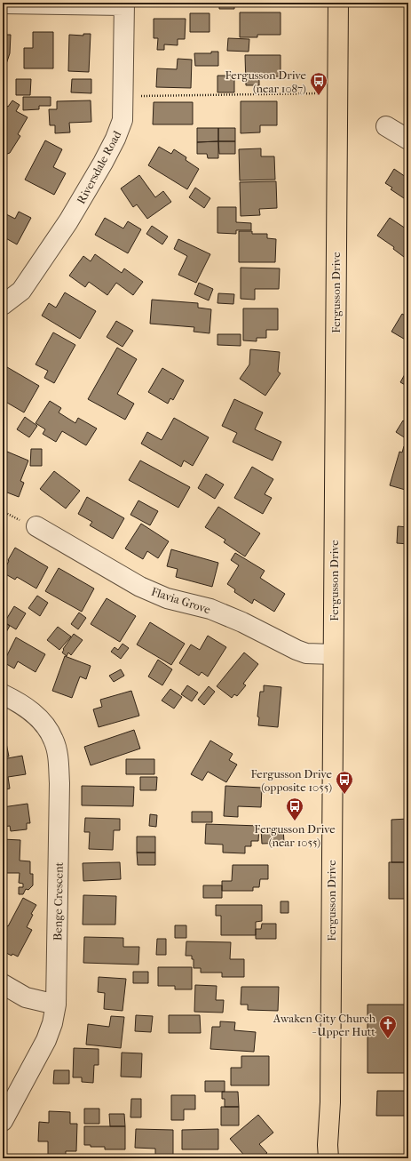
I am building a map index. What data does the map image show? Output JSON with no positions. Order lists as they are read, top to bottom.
{
  "streets": {
    "main road": ["Fergusson Drive"],
    "street": ["Riversdale Road", "Flavia Grove", "Benge Crescent"]
  },
  "crossings": [
    ["Fergusson Drive", "Flavia Grove"]
  ],
  "places": {
    "bus stop": ["Fergusson Drive (near 1087)", "Fergusson Drive (opposite 1055)", "Fergusson Drive (near 1055)"],
    "church": ["Awaken City Church - Upper Hutt"]
  }
}
